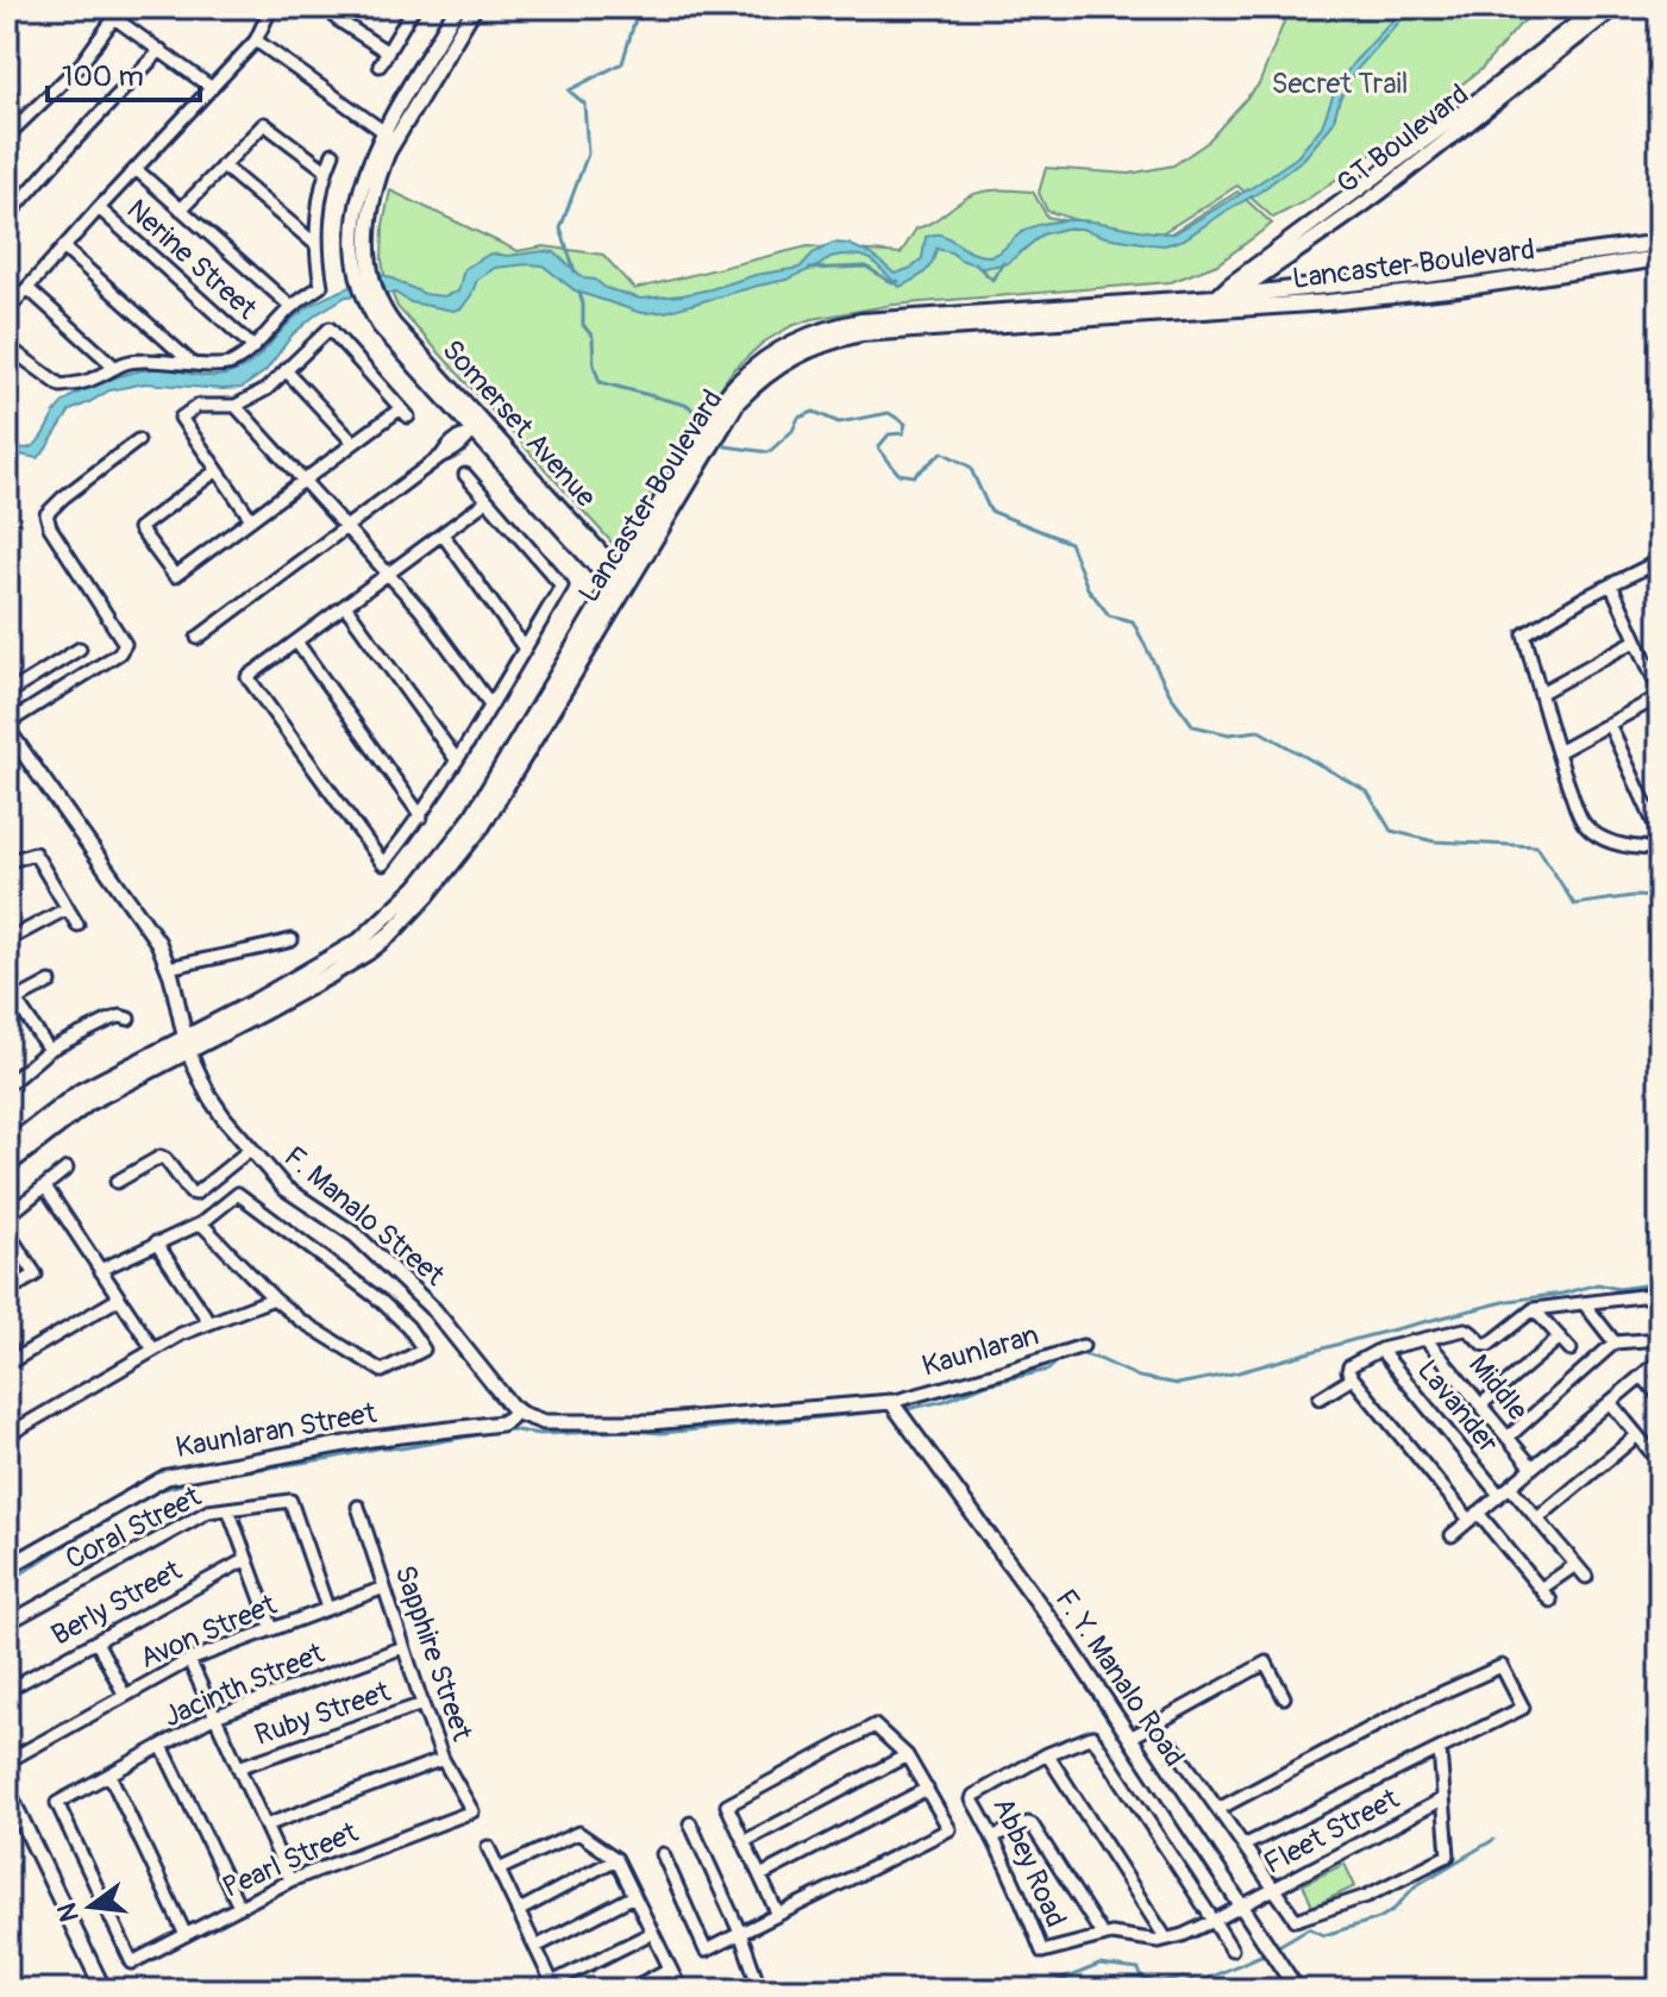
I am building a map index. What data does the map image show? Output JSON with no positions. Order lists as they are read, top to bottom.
{
  "streets": {
    "main road": ["Lancaster Boulevard"],
    "street": [
      "GT Boulevard",
      "Nerine Street",
      "Somerset Avenue",
      "F. Manalo Street",
      "Kaunlaran",
      "Middle",
      "Lavander",
      "Kaunlaran Street",
      "Coral Street",
      "Berly Street",
      "Avon Street",
      "Sapphire Street",
      "F. Y. Manalo Road",
      "Jacinth Street",
      "Ruby Street",
      "Fleet Street",
      "Pearl Street",
      "Abbey Road"
    ]
  },
  "crossings": [
    ["GT Boulevard", "Lancaster Boulevard"],
    ["Lancaster Boulevard", "Somerset Avenue"],
    ["Lancaster Boulevard", "F. Manalo Street"],
    ["F. Manalo Street", "Kaunlaran Street"],
    ["Kaunlaran", "F. Y. Manalo Road"],
    ["Coral Street", "Avon Street"],
    ["Avon Street", "Sapphire Street"],
    ["Sapphire Street", "Jacinth Street"],
    ["Sapphire Street", "Ruby Street"],
    ["Sapphire Street", "Pearl Street"],
    ["F. Y. Manalo Road", "Fleet Street"],
    ["Jacinth Street", "Pearl Street"]
  ],
  "parks": ["Secret Trail"],
  "scale_bar": "100 m",
  "north": "left"
}
